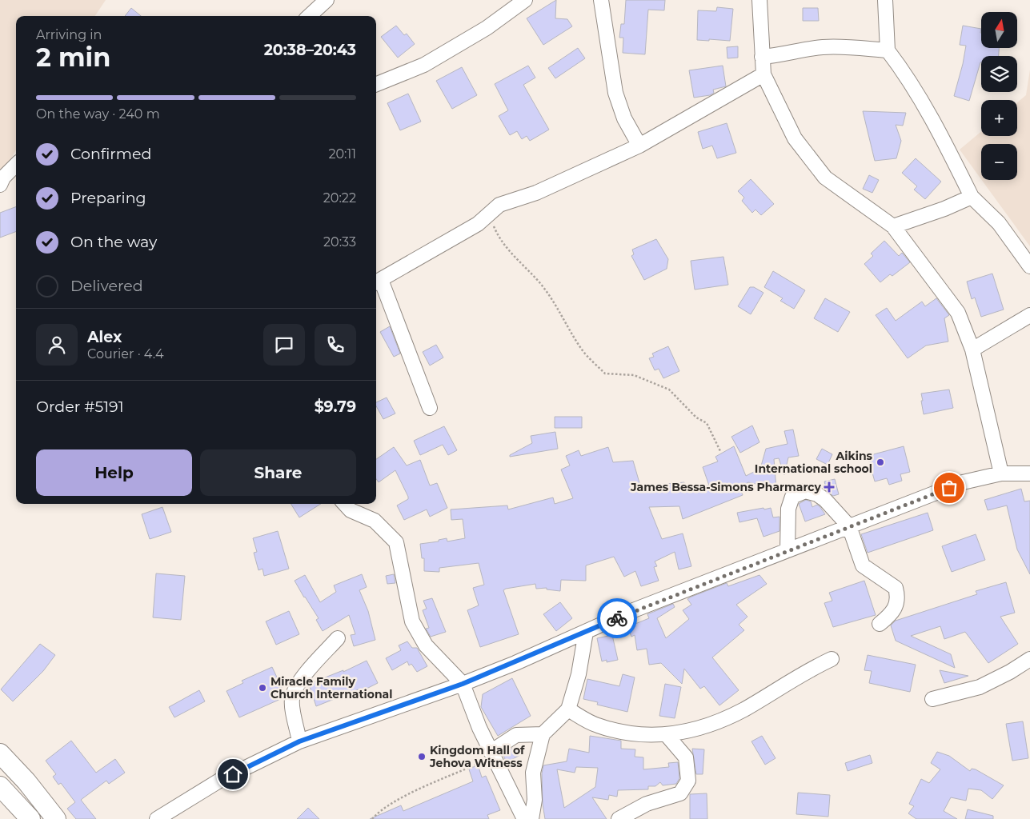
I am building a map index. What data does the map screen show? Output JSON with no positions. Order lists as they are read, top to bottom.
{
  "places": {
    "other": ["Aikins International school", "Miracle Family Church International", "Kingdom Hall of Jehova Witness"],
    "health": ["James Bessa-Simons Pharmarcy"]
  },
  "north": "top",
  "page": {
    "map_buttons": ["+", "−"],
    "heading": ["2 min", "Arriving in", "20:38–20:43"],
    "panel": [
      "Alex",
      "Courier · 4.4",
      "Order #5191",
      "$9.79"
    ],
    "bar": "On the way · 240 m",
    "list": [
      ["Confirmed", "20:11"],
      ["Preparing", "20:22"],
      ["On the way", "20:33"],
      "Delivered"
    ],
    "buttons": ["Help", "Share"]
  }
}
